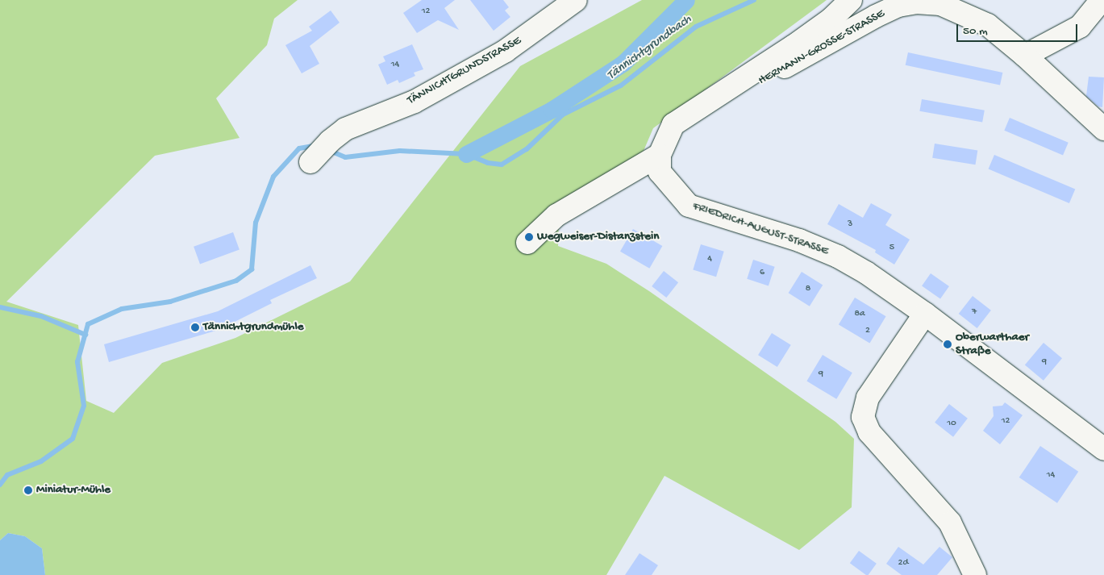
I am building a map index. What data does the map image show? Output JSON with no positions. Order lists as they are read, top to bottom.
{
  "streets": {
    "street": ["HERMANN-GROSSE-STRASSE", "TÄNNICHTGRUNDSTRASSE", "FRIEDRICH-AUGUST-STRASSE"]
  },
  "water": ["Tännichtgrundbach"],
  "places": [
    "Wegweiser-Distanzstein",
    "Tännichtgrundmühle",
    "Oberwarthaer Straße",
    "Miniatur-Mühle"
  ],
  "house_numbers": [
    "12",
    "14",
    "3",
    "5",
    "4",
    "6",
    "8",
    "7",
    "8a",
    "2",
    "9",
    "9",
    "12",
    "10",
    "14",
    "2d"
  ],
  "scale_bar": "50 m"
}
